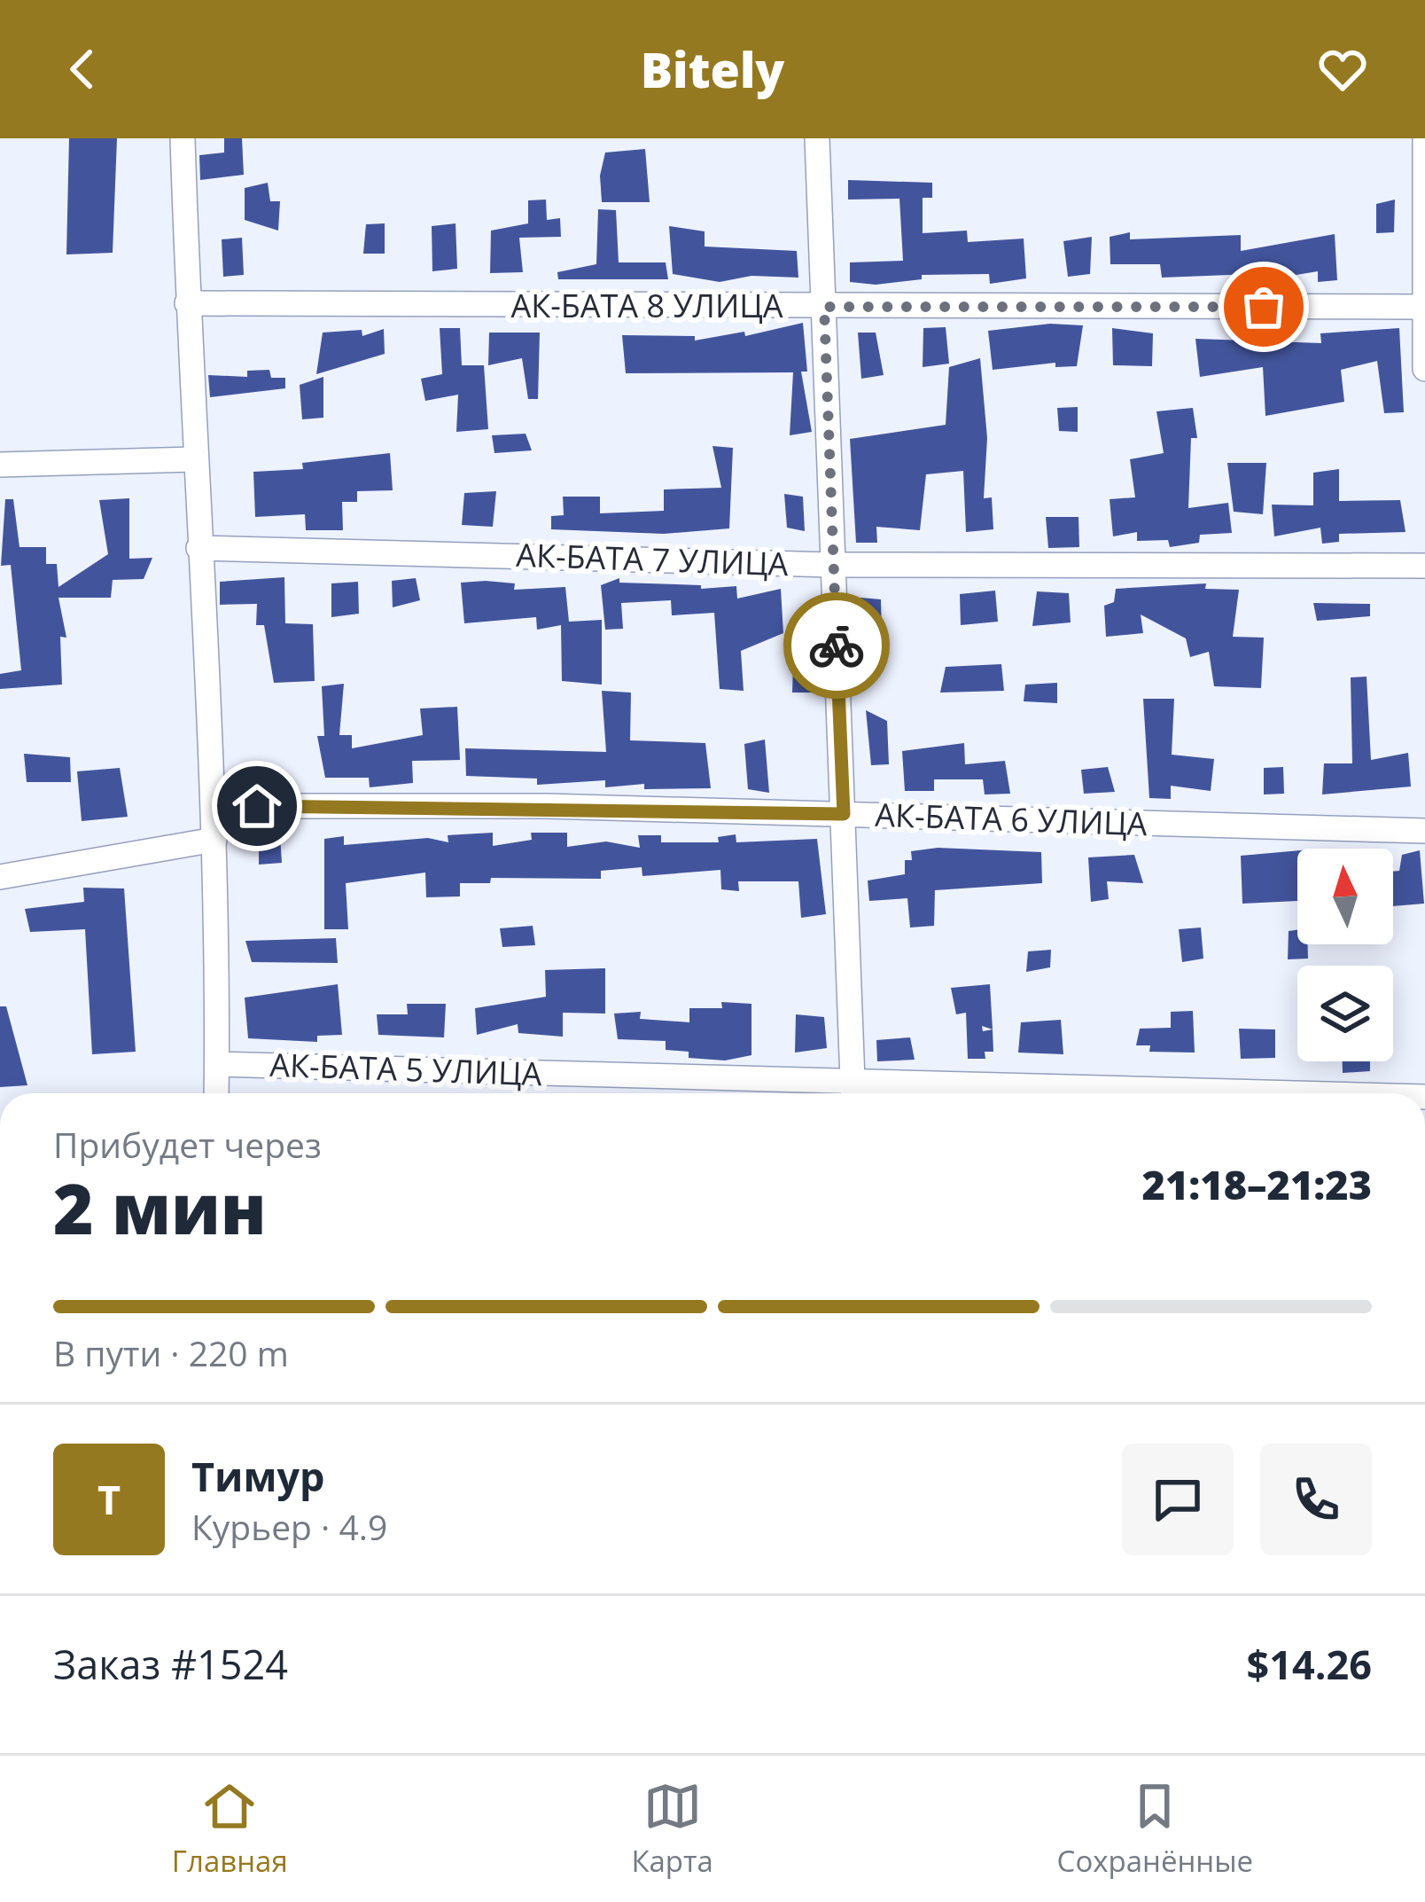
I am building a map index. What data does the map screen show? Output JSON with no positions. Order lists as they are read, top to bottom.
{
  "streets": {
    "street": [
      "АК-БАТА 8 УЛИЦА",
      "АК-БАТА 7 УЛИЦА",
      "АК-БАТА 6 УЛИЦА",
      "АК-БАТА 5 УЛИЦА"
    ]
  },
  "north": "top",
  "page": {
    "header": "Bitely",
    "heading": ["2 мин", "Прибудет через", "21:18–21:23"],
    "panel": [
      "Тимур",
      "Курьер · 4.9",
      "Заказ #1524",
      "$14.26"
    ],
    "bar": "В пути · 220 m",
    "round": "Т",
    "tabs": ["Главная", "Карта", "Сохранённые"]
  }
}
